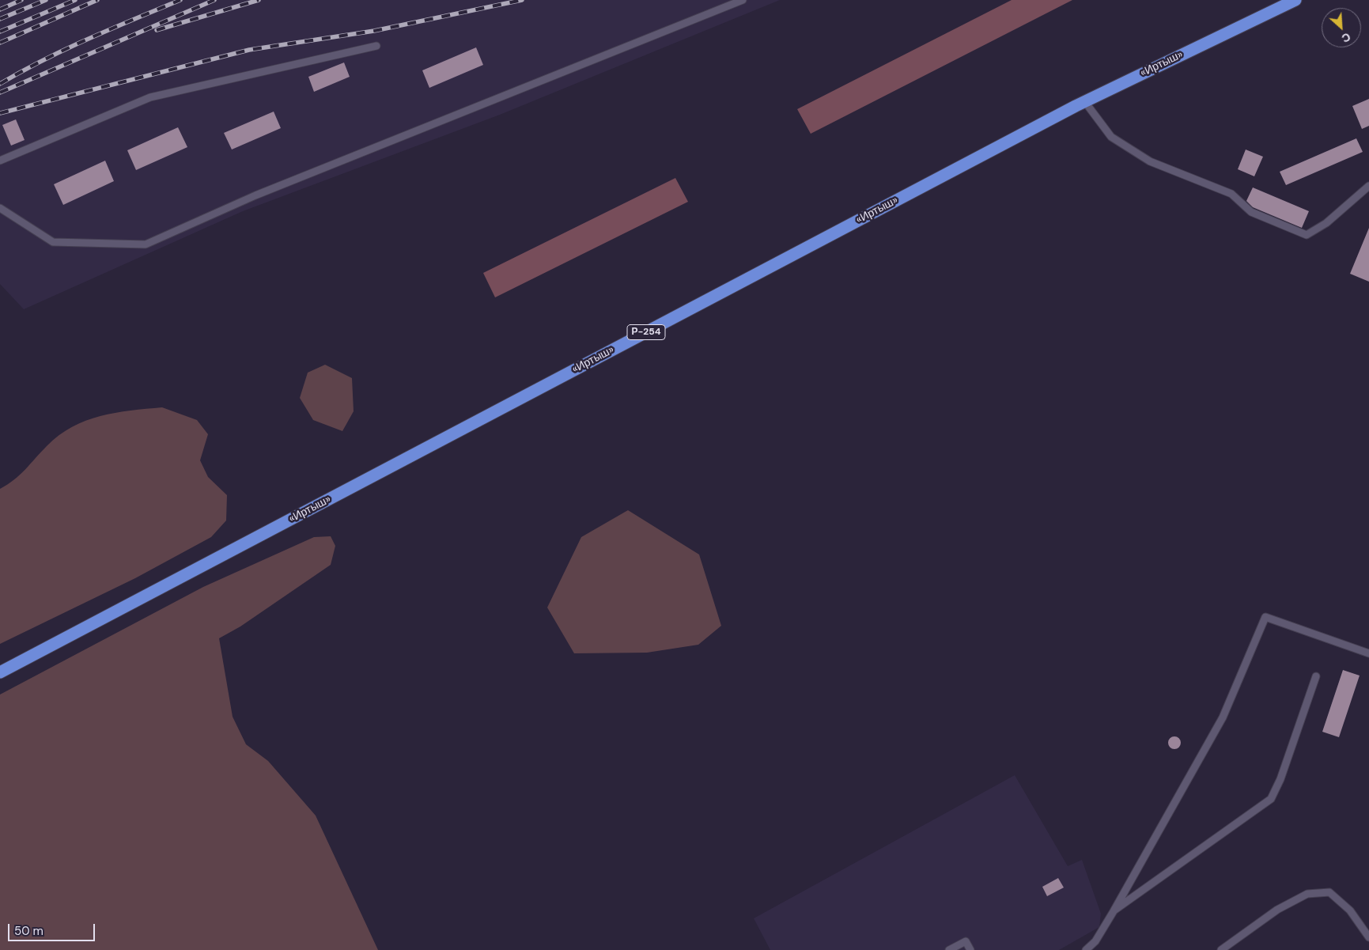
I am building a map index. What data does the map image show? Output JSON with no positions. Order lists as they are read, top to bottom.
{
  "streets": {
    "highway": ["«Иртыш»", "Р-254"]
  },
  "scale_bar": "50 m",
  "north": "bottom right"
}
